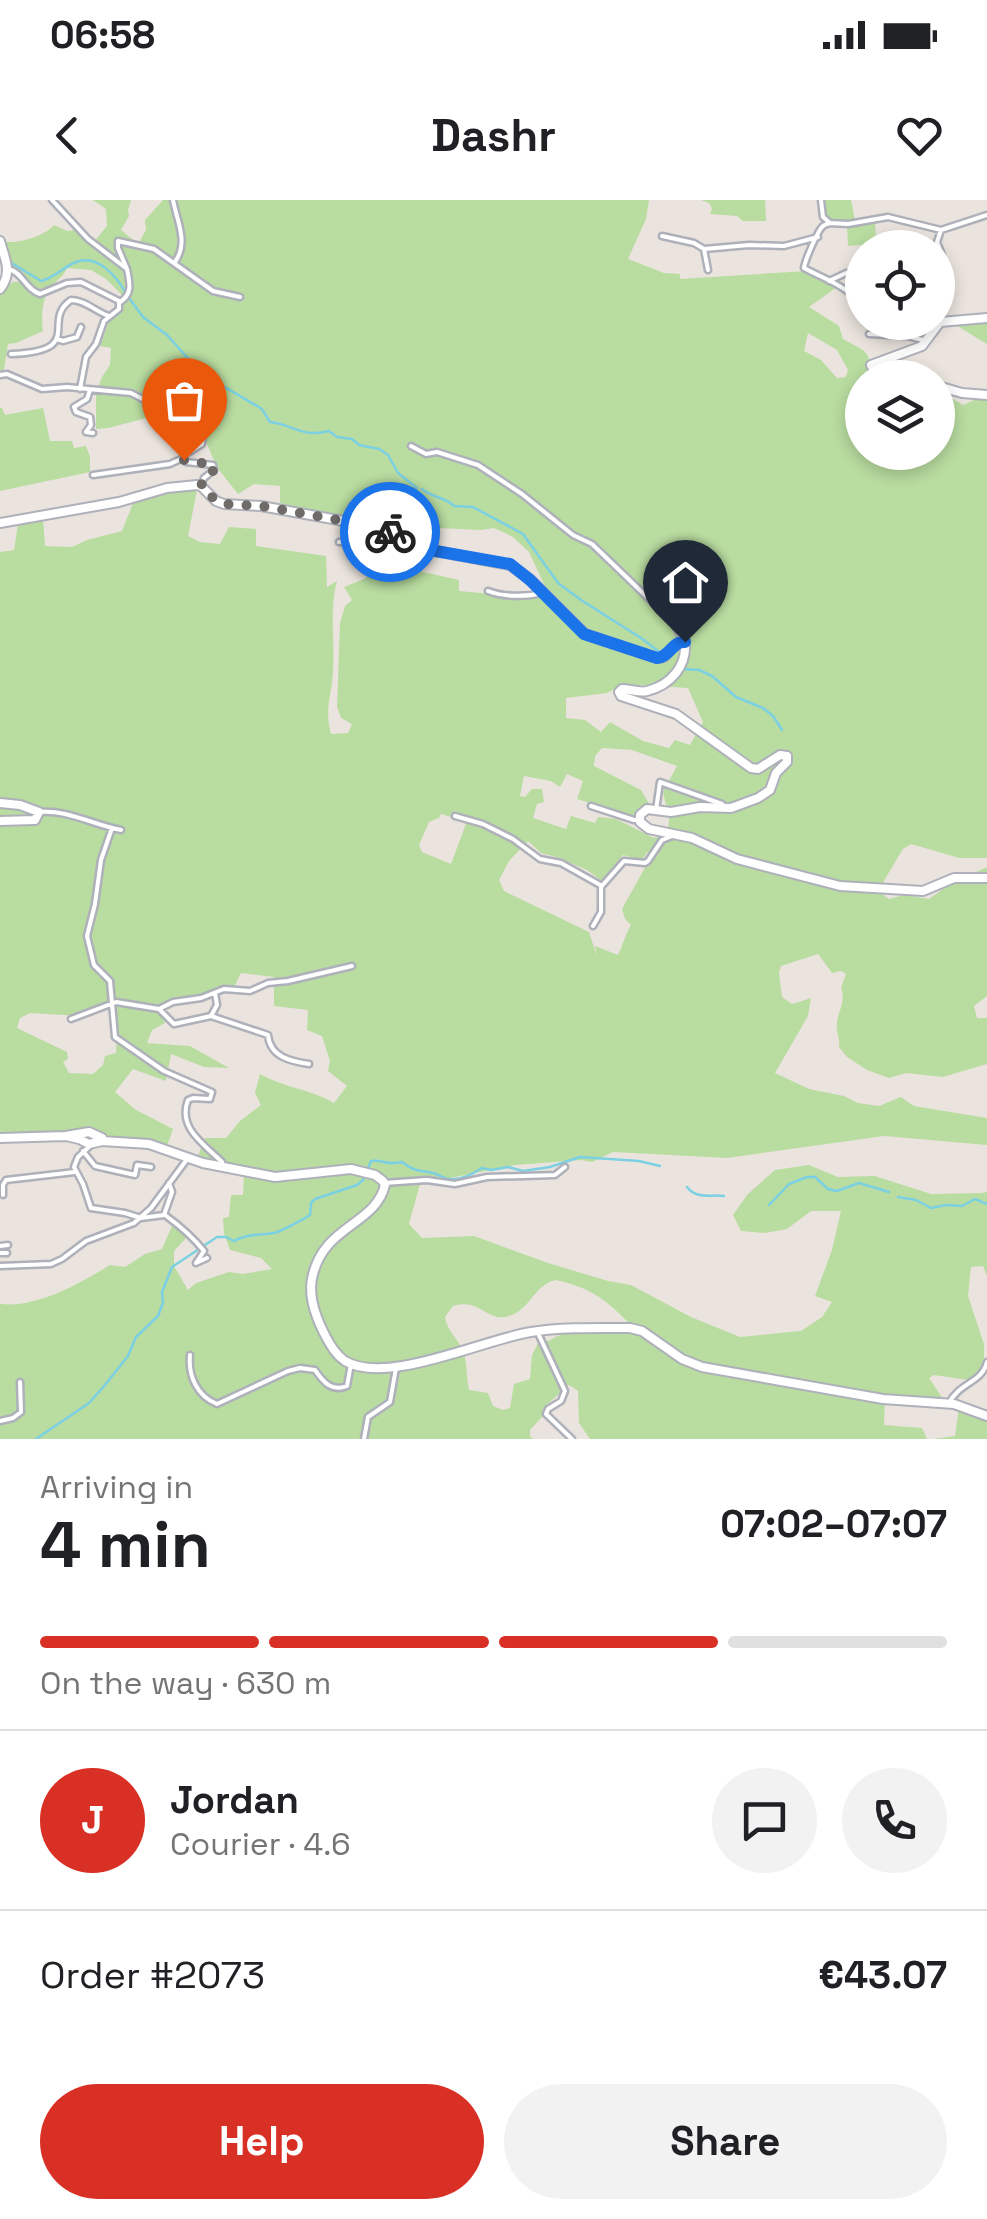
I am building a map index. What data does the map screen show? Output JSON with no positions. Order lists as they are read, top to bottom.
{
  "page": {
    "status": "06:58",
    "header": "Dashr",
    "heading": ["4 min", "Arriving in", "07:02–07:07"],
    "panel": [
      "Jordan",
      "Courier · 4.6",
      "Order #2073",
      "€43.07"
    ],
    "bar": "On the way · 630 m",
    "round": "J",
    "buttons": ["Help", "Share"]
  }
}
